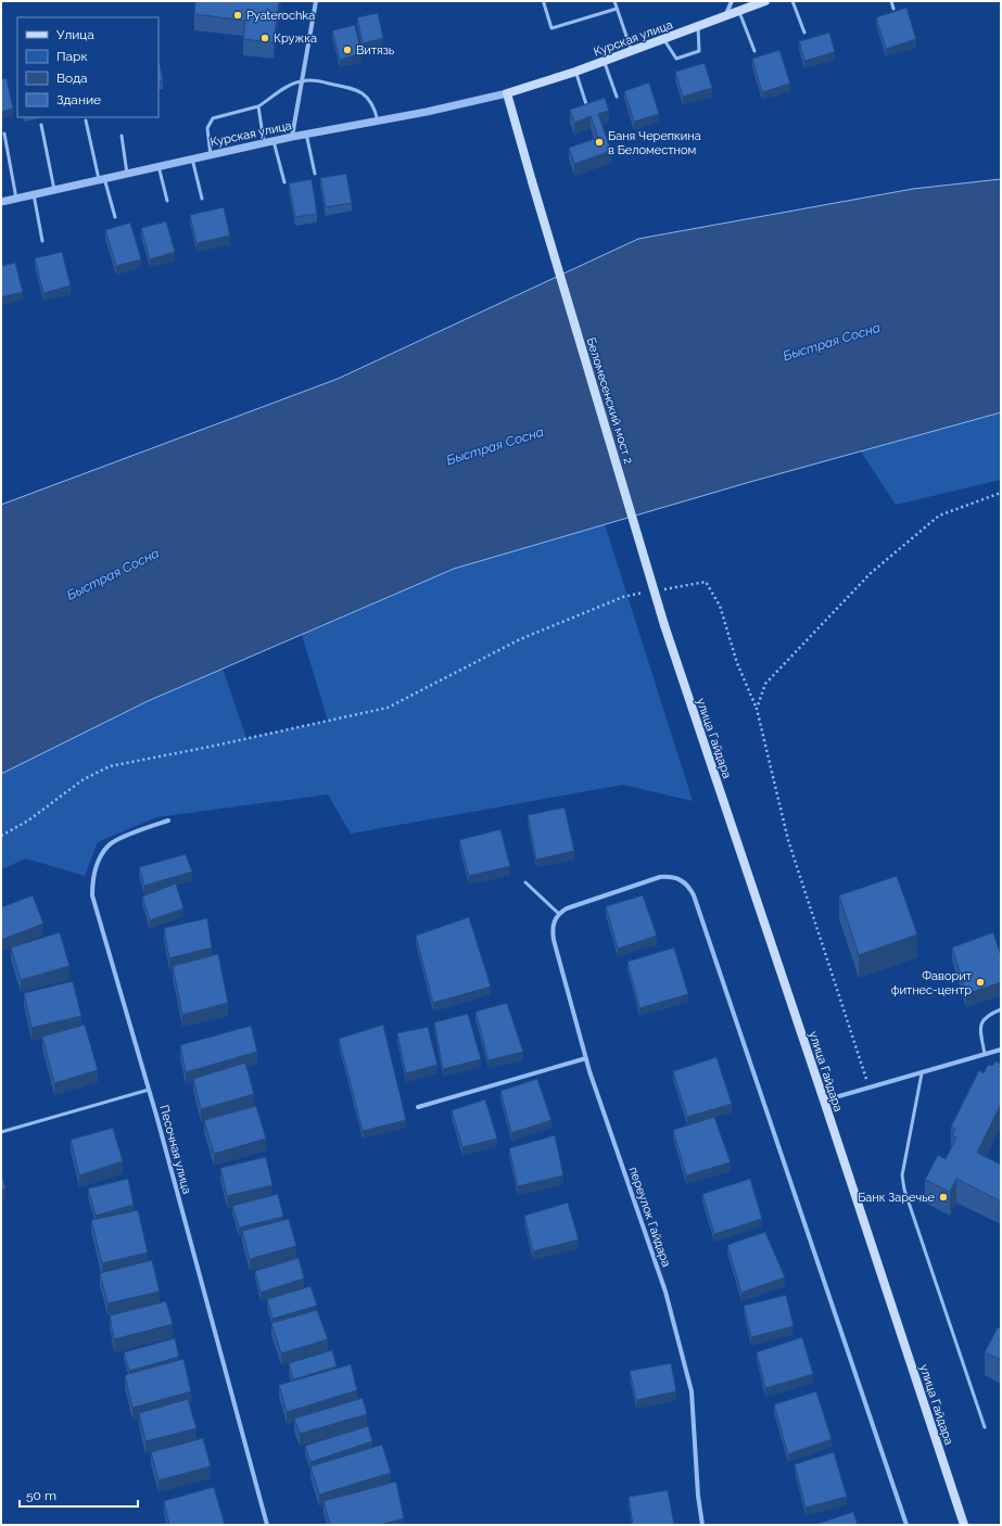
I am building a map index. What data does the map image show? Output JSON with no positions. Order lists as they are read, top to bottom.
{
  "streets": {
    "main road": ["Курская улица", "Беломесенский мост 2", "улица Гайдара"],
    "street": ["Песочная улица", "переулок Гайдара"]
  },
  "crossings": [
    ["Курская улица", "Беломесенский мост 2"],
    ["Беломесенский мост 2", "улица Гайдара"]
  ],
  "water": ["Быстрая Сосна"],
  "places": [
    "Pyaterochka",
    "Кружка",
    "Витязь",
    "Баня Черепкина в Беломестном",
    "Фаворит фитнес-центр",
    "Банк Заречье"
  ],
  "legend": [
    "Улица",
    "Парк",
    "Вода",
    "Здание"
  ],
  "scale_bar": "50 m"
}
